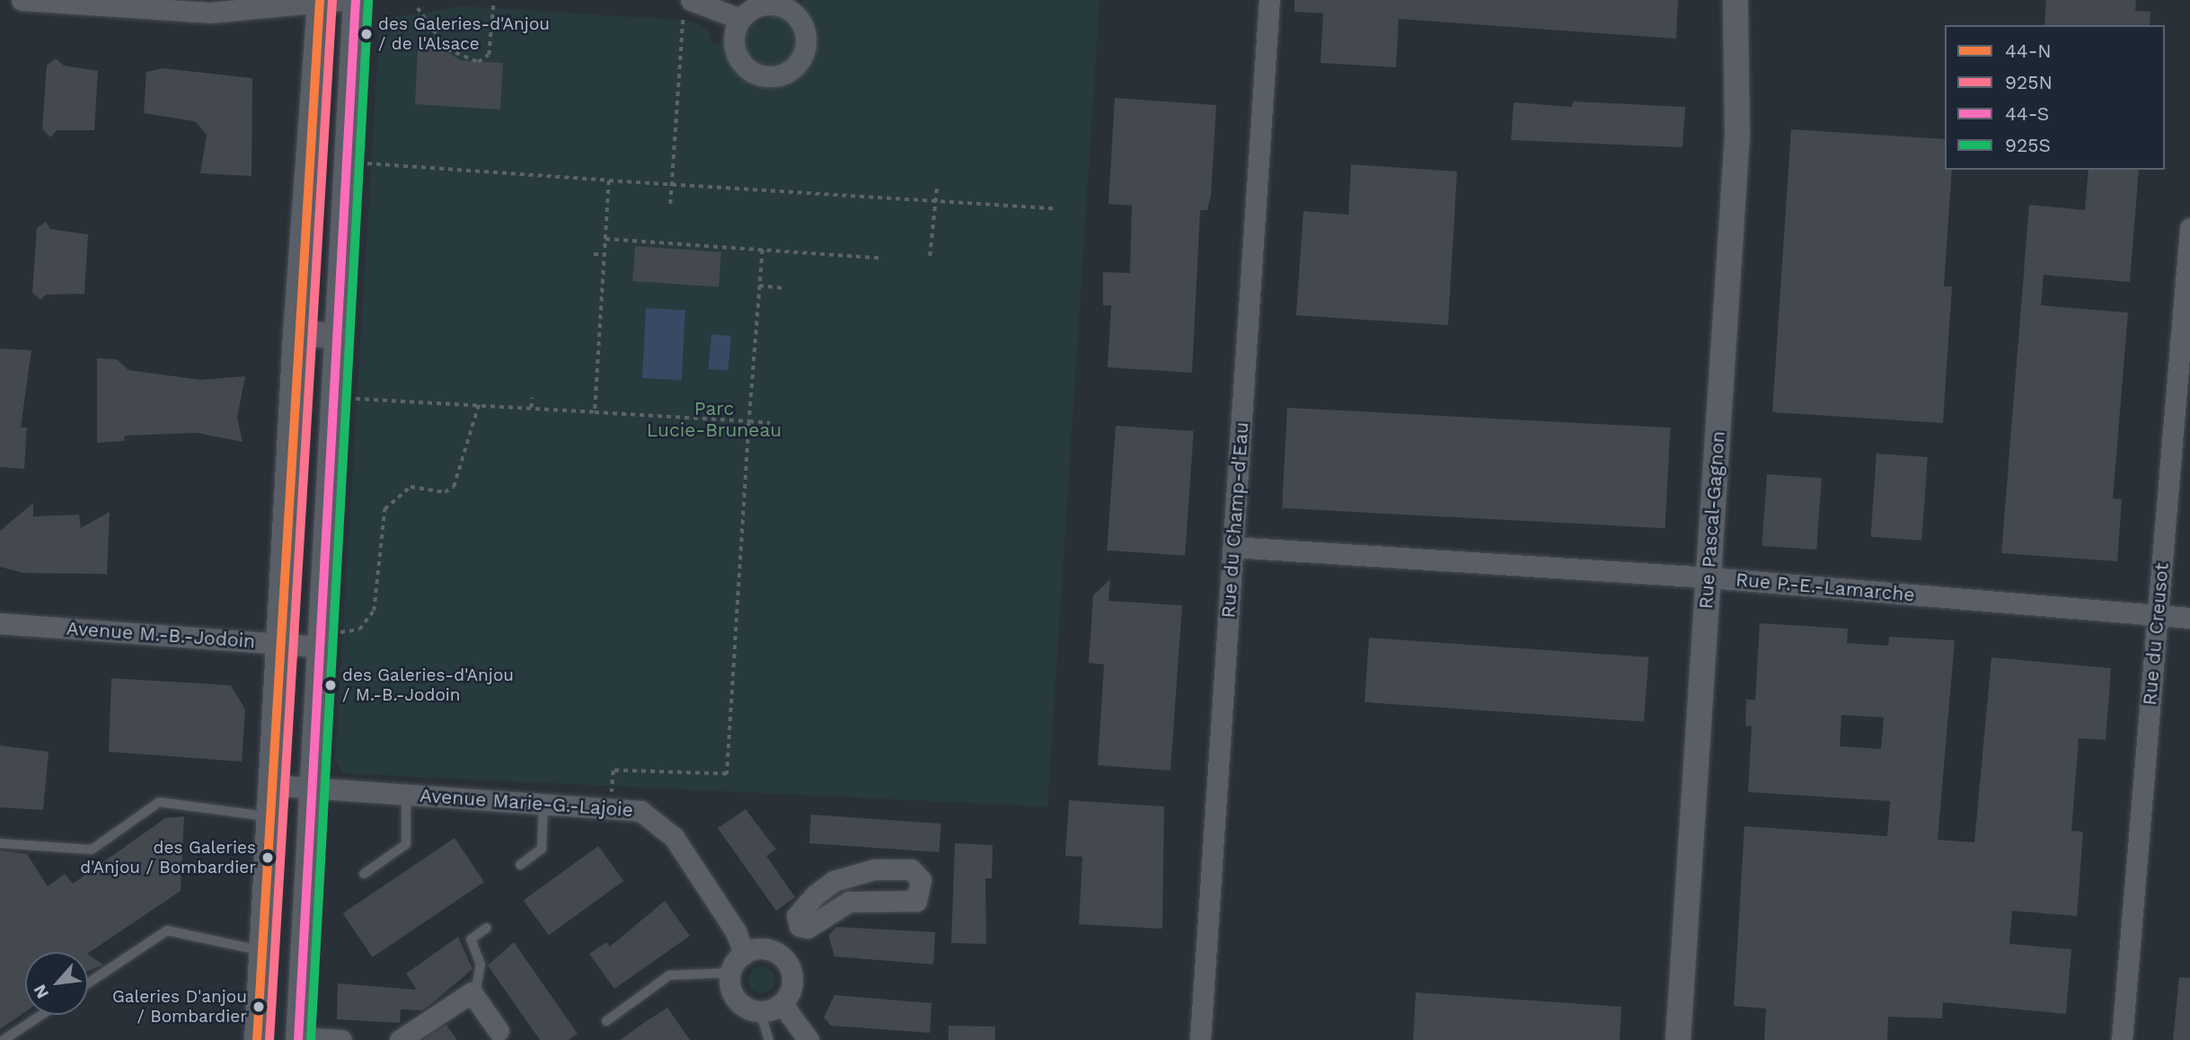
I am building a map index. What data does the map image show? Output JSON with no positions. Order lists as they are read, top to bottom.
{
  "streets": {
    "street": [
      "Rue du Champ-d'Eau",
      "Rue Pascal-Gagnon",
      "Rue P.-E.-Lamarche",
      "Rue du Creusot",
      "Avenue M.-B.-Jodoin",
      "Avenue Marie-G.-Lajoie"
    ]
  },
  "crossings": [
    ["Rue du Champ-d'Eau", "Rue P.-E.-Lamarche"],
    ["Rue Pascal-Gagnon", "Rue P.-E.-Lamarche"],
    ["Rue P.-E.-Lamarche", "Rue du Creusot"]
  ],
  "parks": ["Parc Lucie-Bruneau"],
  "places": [
    "des Galeries-d'Anjou / de l'Alsace",
    "des Galeries-d'Anjou / M.-B.-Jodoin",
    "des Galeries d'Anjou / Bombardier",
    "Galeries D'anjou / Bombardier"
  ],
  "lines": [
    "transit line 44-N",
    "transit line 44-S",
    "transit line 925N",
    "transit line 925S"
  ],
  "legend": [
    "44-N",
    "925N",
    "44-S",
    "925S"
  ],
  "north": "bottom left"
}
